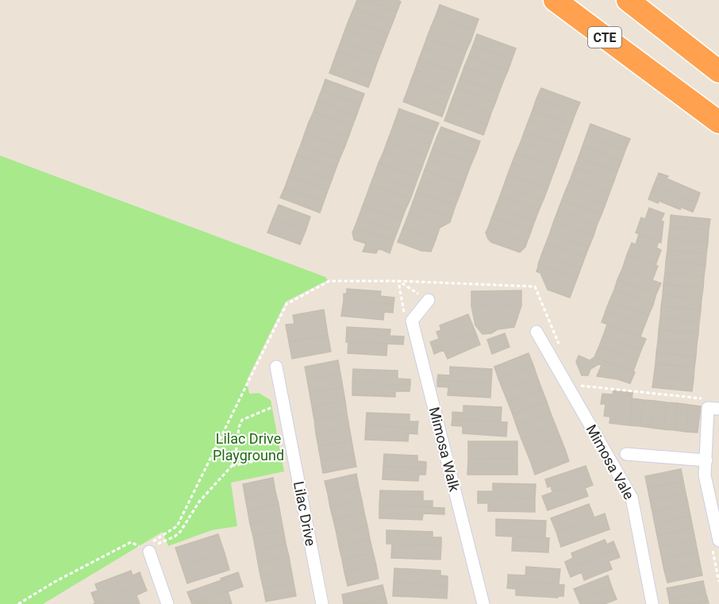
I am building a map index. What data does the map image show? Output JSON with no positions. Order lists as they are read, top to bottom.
{
  "streets": {
    "highway": ["CTE"],
    "street": ["Mimosa Walk", "Mimosa Vale", "Lilac Drive"]
  },
  "parks": ["Lilac Drive Playground"]
}
